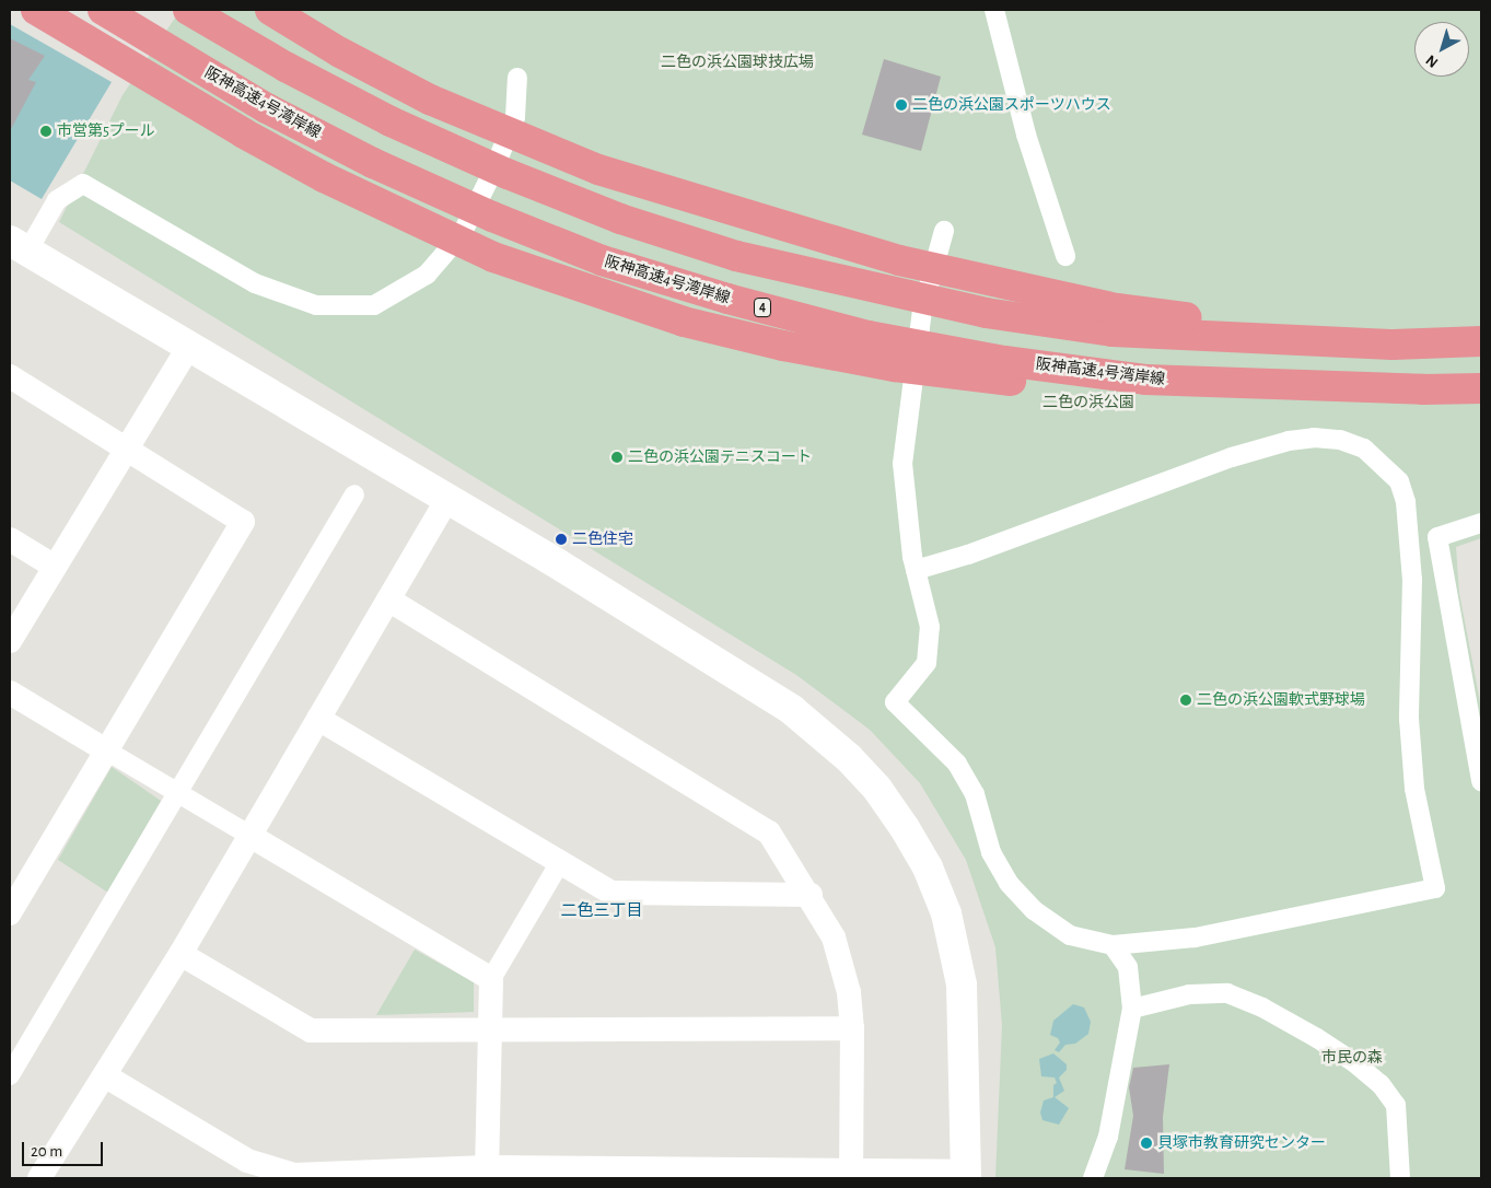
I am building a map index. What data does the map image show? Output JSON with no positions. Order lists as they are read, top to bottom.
{
  "streets": {
    "highway": ["阪神高速4号湾岸線", "4"]
  },
  "districts": ["二色三丁目"],
  "parks": ["二色の浜公園球技広場", "二色の浜公園", "市民の森"],
  "places": [
    "二色の浜公園スポーツハウス",
    "市営第5プール",
    "二色の浜公園テニスコート",
    "二色住宅",
    "二色の浜公園軟式野球場",
    "貝塚市教育研究センター"
  ],
  "scale_bar": "20 m",
  "north": "bottom left"
}
